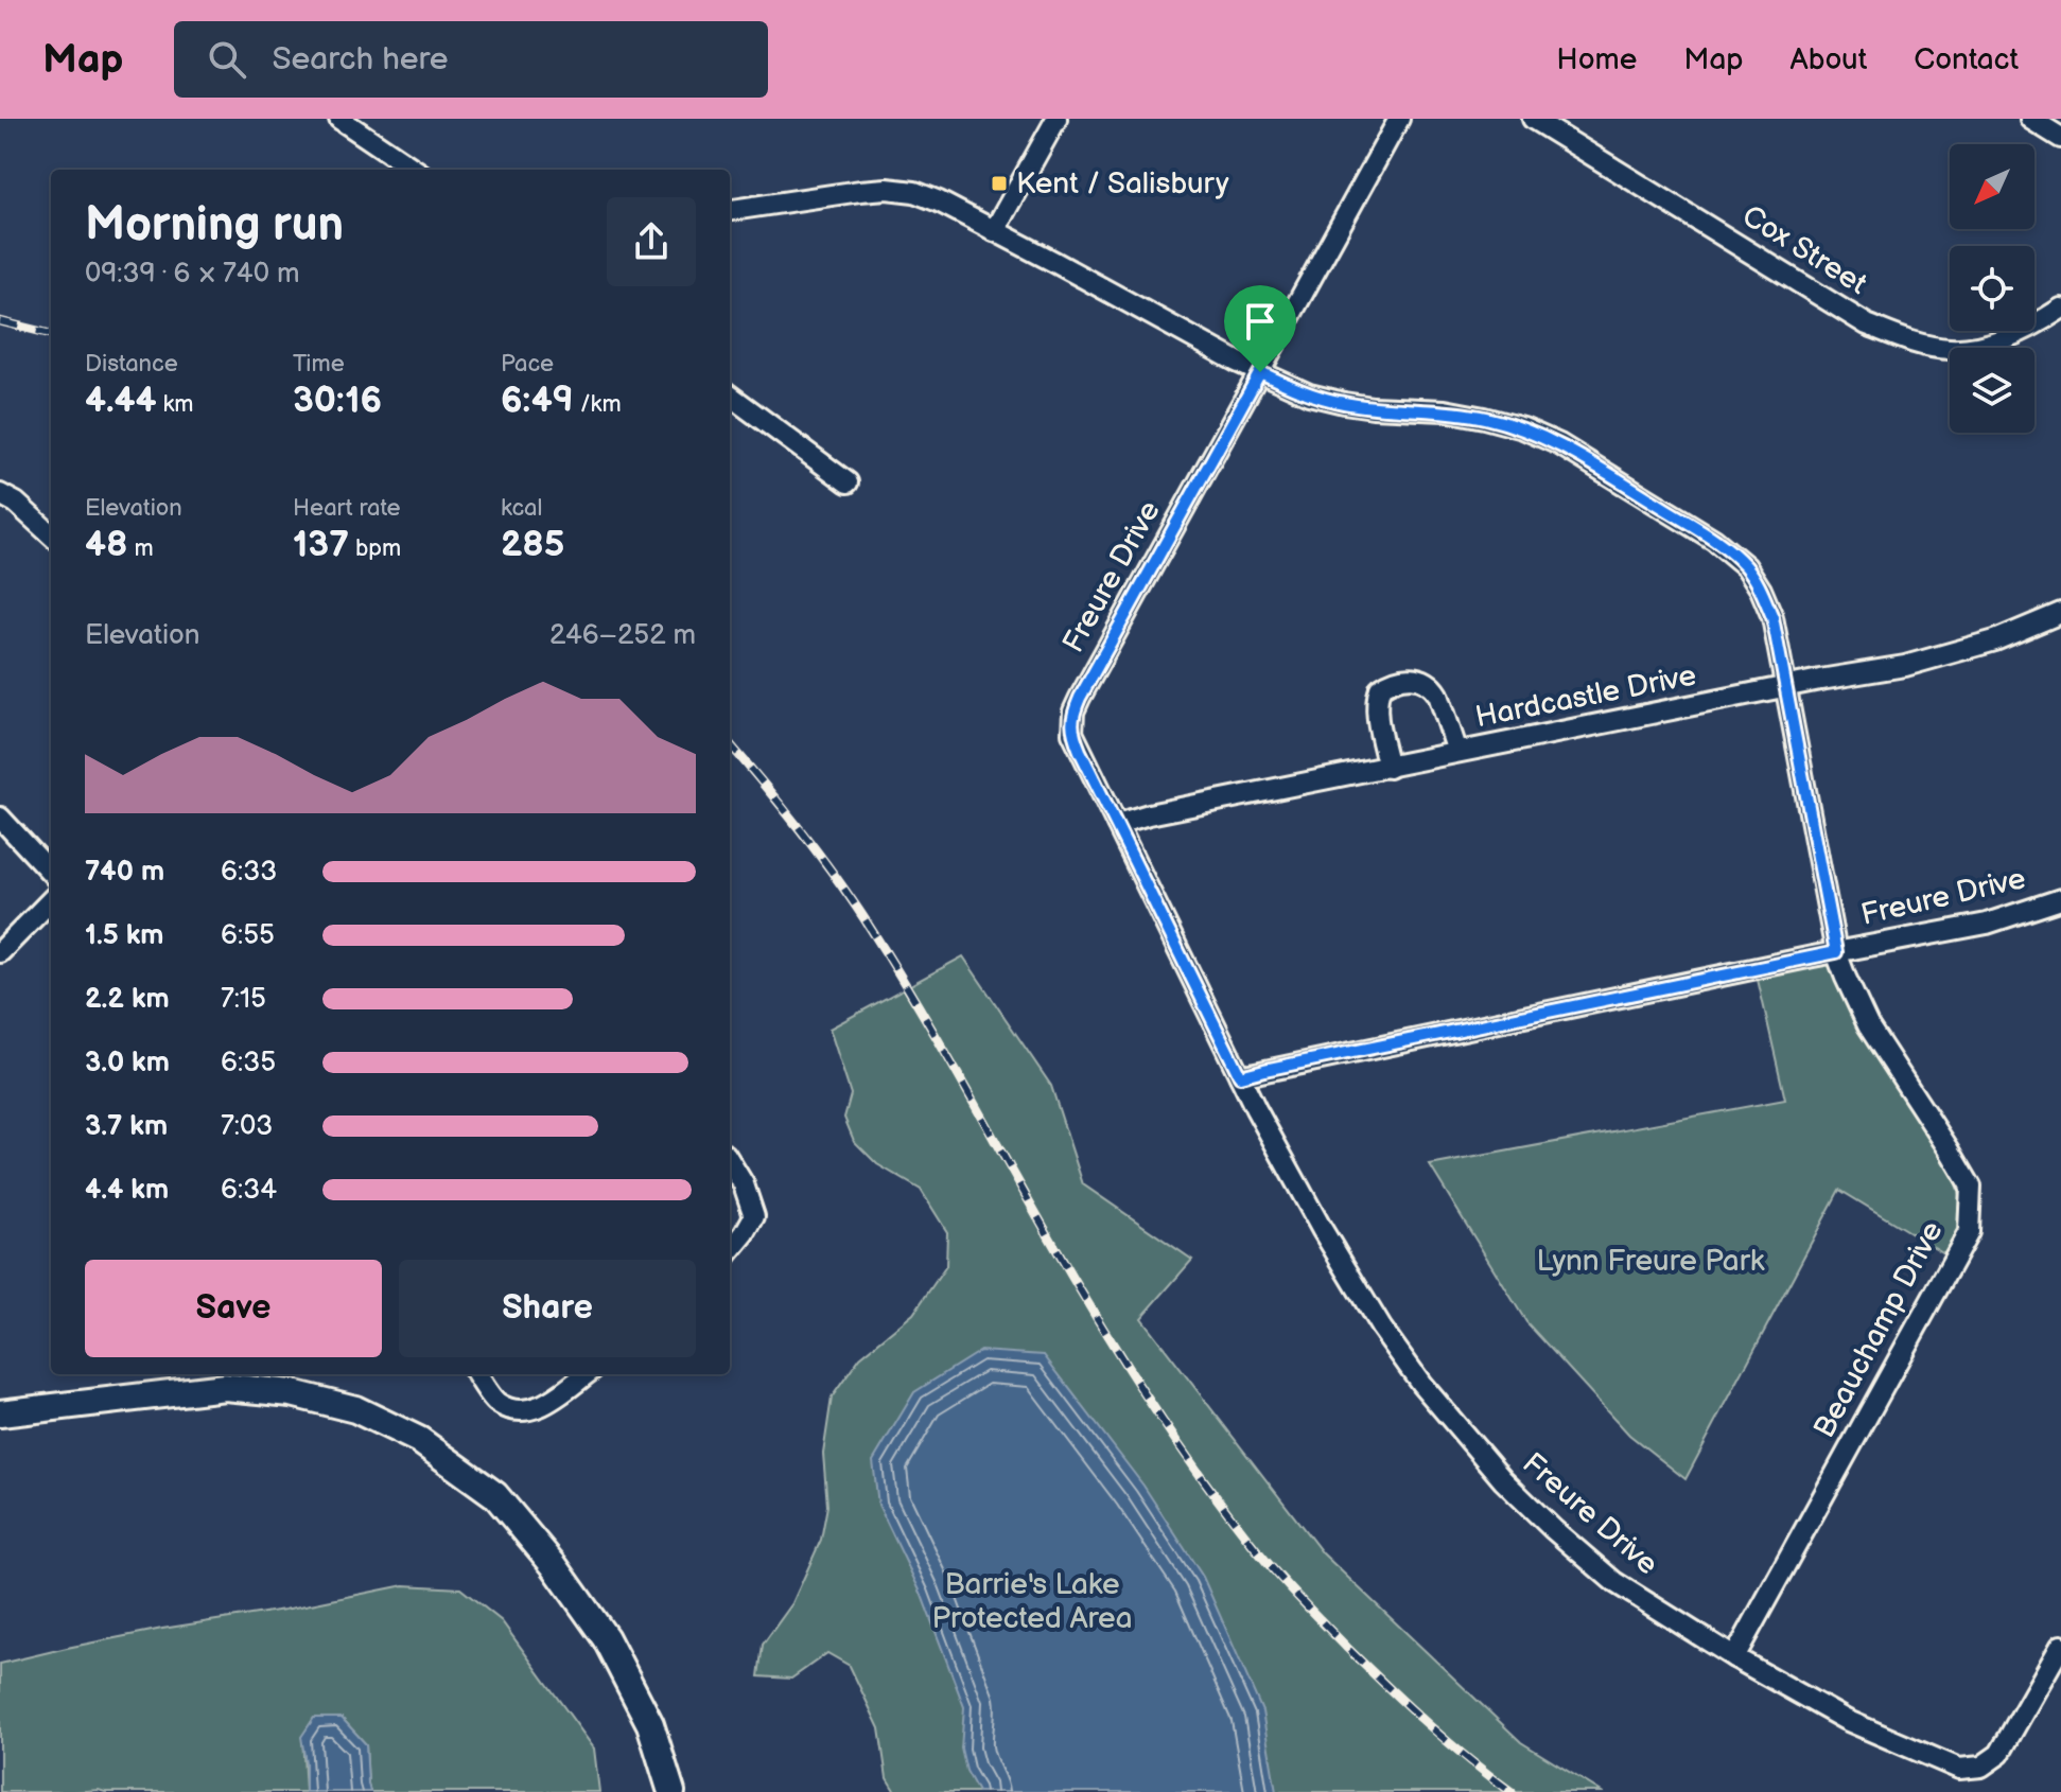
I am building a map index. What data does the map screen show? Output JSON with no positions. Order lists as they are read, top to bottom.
{
  "streets": {
    "street": [
      "Cox Street",
      "Freure Drive",
      "Hardcastle Drive",
      "Beauchamp Drive"
    ]
  },
  "crossings": [
    ["Freure Drive", "Hardcastle Drive"],
    ["Freure Drive", "Beauchamp Drive"],
    ["Hardcastle Drive", "Beauchamp Drive"]
  ],
  "parks": ["Lynn Freure Park", "Barrie's Lake Protected Area"],
  "places": {
    "transit": ["Kent / Salisbury"]
  },
  "north": "bottom left",
  "page": {
    "header": "Map",
    "search": "Search here",
    "nav": [
      "Home",
      "Map",
      "About",
      "Contact"
    ],
    "heading": ["Morning run", "09:39 · 6 × 740 m"],
    "stats": [
      ["Distance", "4.44 km"],
      ["Time", "30:16"],
      ["Pace", "6:49 /km"],
      ["Elevation", "48 m"],
      ["Heart rate", "137 bpm"],
      ["kcal", "285"]
    ],
    "chart": ["Elevation", "246–252 m"],
    "list": [
      {
        "name": "740 m",
        "note": "6:33"
      },
      {
        "name": "1.5 km",
        "note": "6:55"
      },
      {
        "name": "2.2 km",
        "note": "7:15"
      },
      {
        "name": "3.0 km",
        "note": "6:35"
      },
      {
        "name": "3.7 km",
        "note": "7:03"
      },
      {
        "name": "4.4 km",
        "note": "6:34"
      }
    ],
    "buttons": ["Save", "Share"]
  }
}
